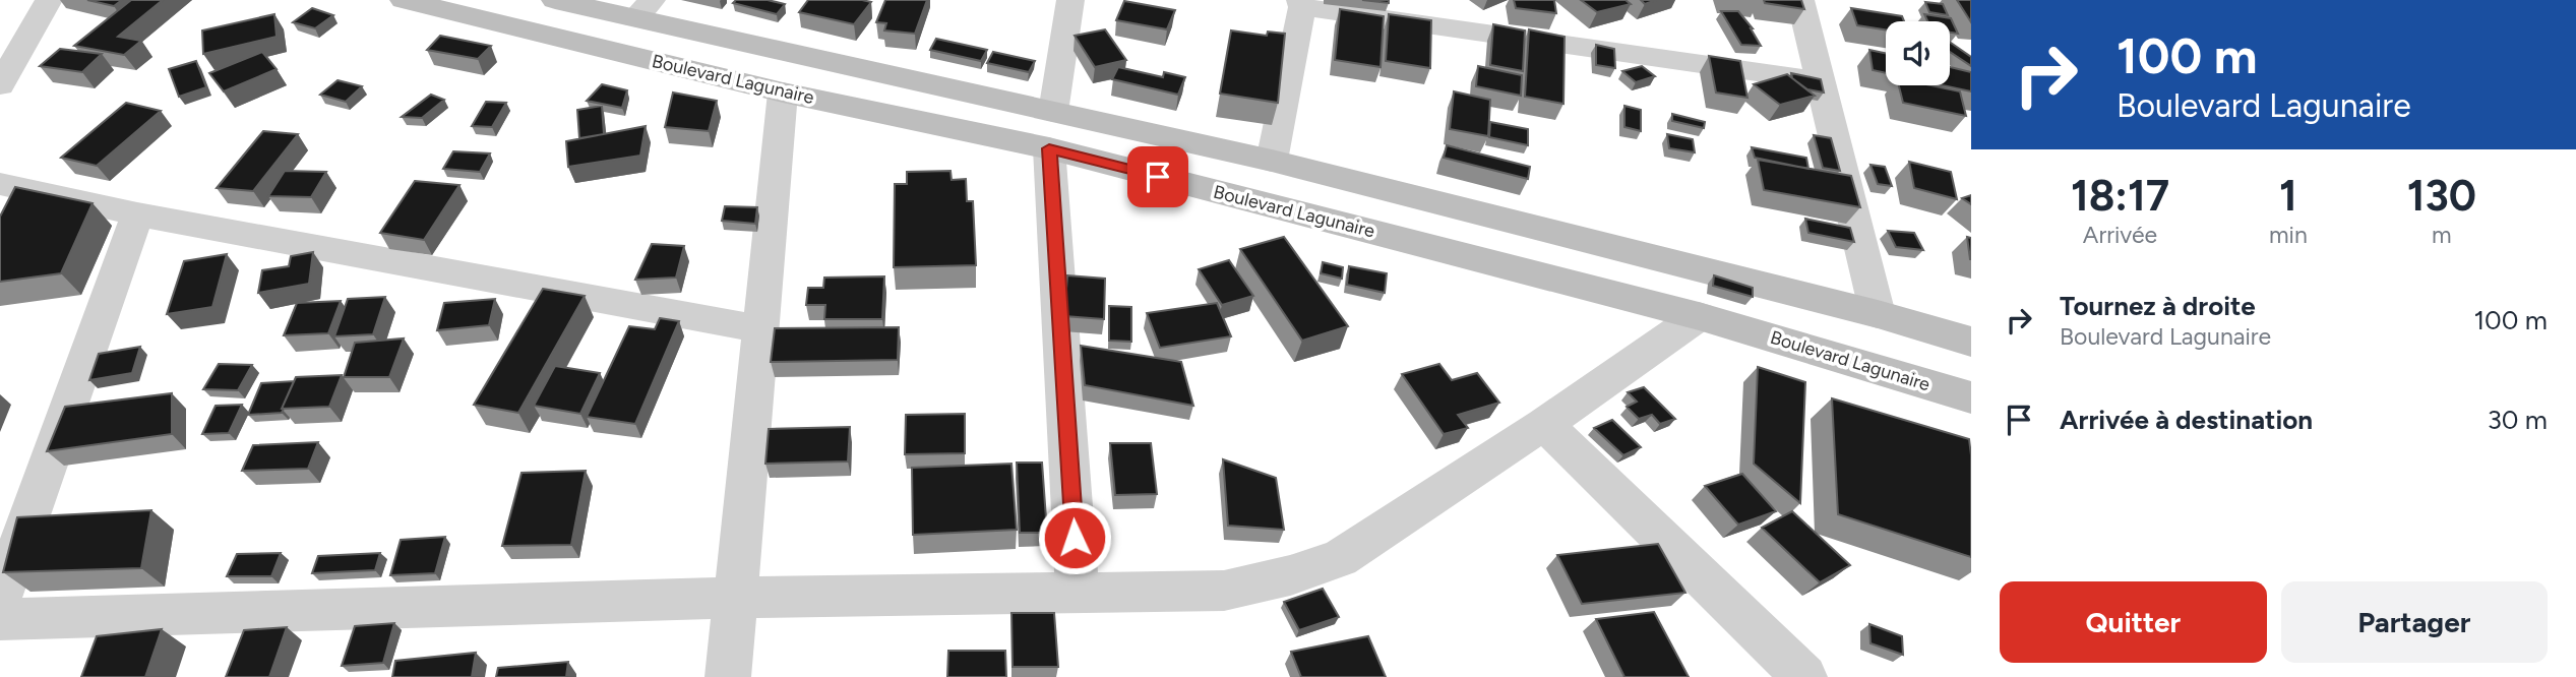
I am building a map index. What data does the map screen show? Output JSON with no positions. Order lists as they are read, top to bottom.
{
  "streets": {
    "main road": ["Boulevard Lagunaire"]
  },
  "page": {
    "turn": ["100 m", "Boulevard Lagunaire"],
    "eta": [
      "18:17",
      "Arrivée",
      "1",
      "min",
      "130",
      "m"
    ],
    "list": [
      {
        "name": "Tournez à droite",
        "note": "Boulevard Lagunaire",
        "value": "100 m"
      },
      {
        "name": "Arrivée à destination",
        "value": "30 m"
      }
    ],
    "buttons": ["Quitter", "Partager"]
  }
}
